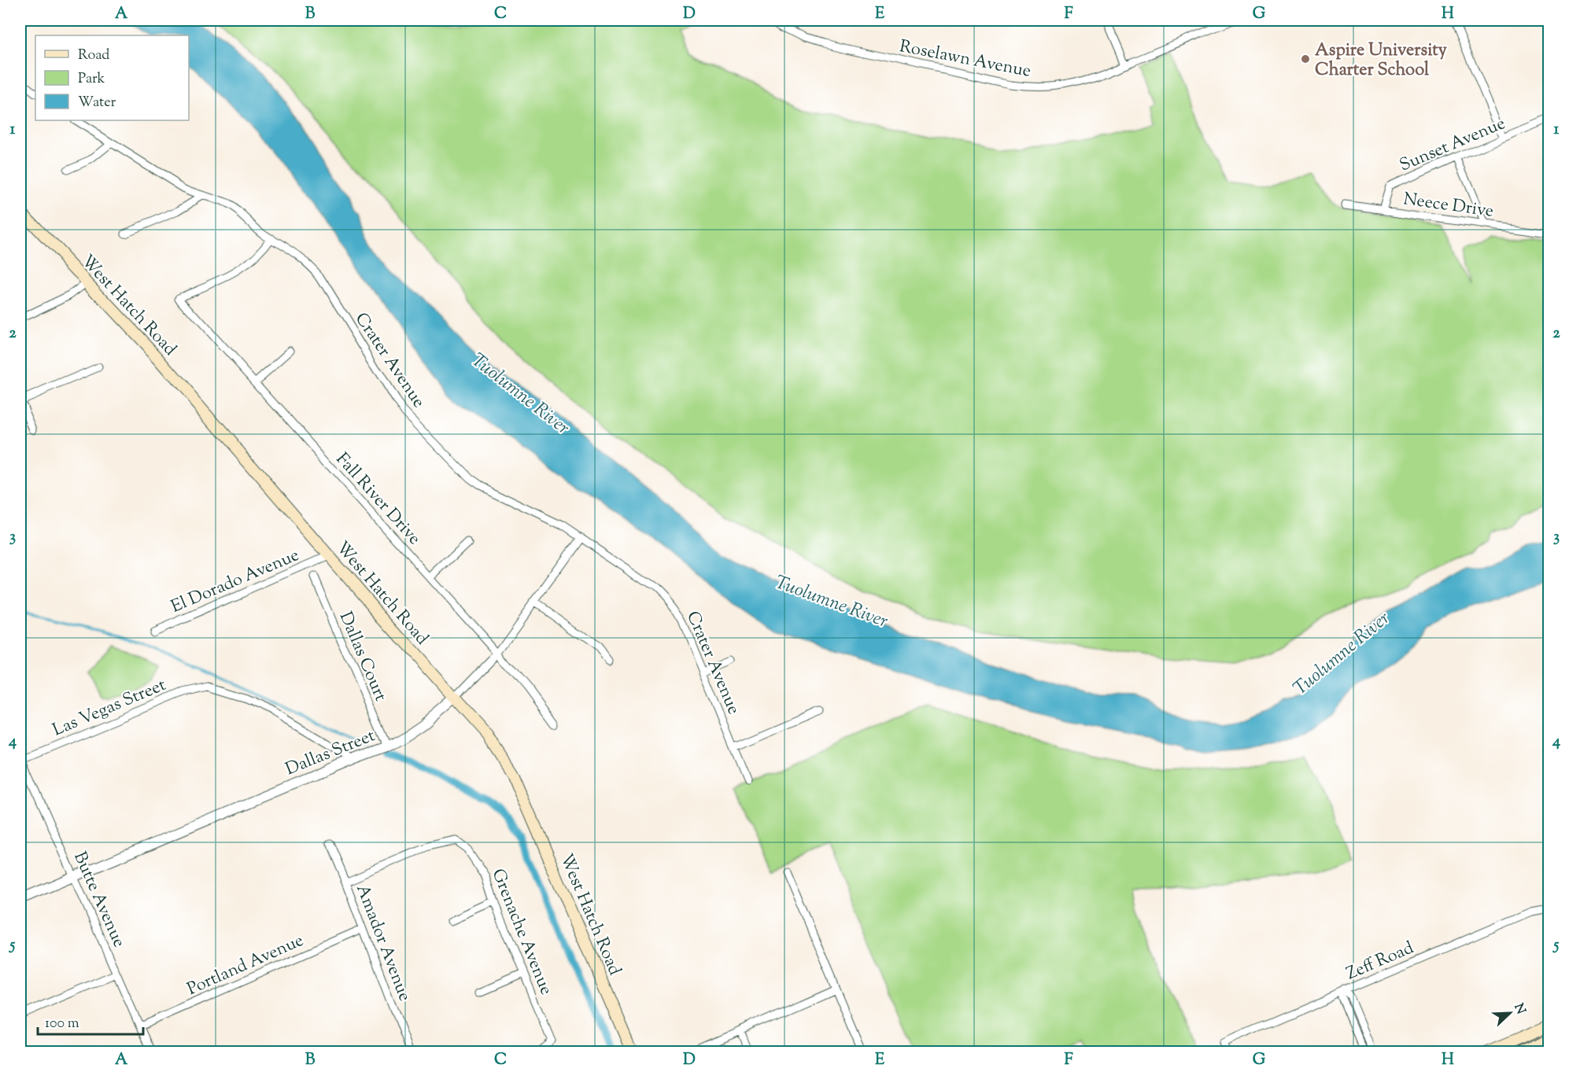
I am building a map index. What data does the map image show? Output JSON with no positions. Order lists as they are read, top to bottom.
{
  "streets": {
    "main road": ["West Hatch Road"],
    "street": [
      "Roselawn Avenue",
      "Sunset Avenue",
      "Neece Drive",
      "Crater Avenue",
      "Fall River Drive",
      "El Dorado Avenue",
      "Dallas Court",
      "Las Vegas Street",
      "Dallas Street",
      "Butte Avenue",
      "Grenache Avenue",
      "Amador Avenue",
      "Zeff Road",
      "Portland Avenue"
    ]
  },
  "crossings": [
    ["Sunset Avenue", "Neece Drive"],
    ["West Hatch Road", "El Dorado Avenue"],
    ["West Hatch Road", "Dallas Street"],
    ["Crater Avenue", "Fall River Drive"],
    ["Crater Avenue", "Dallas Street"],
    ["Fall River Drive", "Dallas Street"],
    ["Dallas Court", "Dallas Street"],
    ["Las Vegas Street", "Dallas Street"],
    ["Las Vegas Street", "Butte Avenue"],
    ["Dallas Street", "Butte Avenue"],
    ["Butte Avenue", "Portland Avenue"],
    ["Grenache Avenue", "Amador Avenue"],
    ["Amador Avenue", "Portland Avenue"]
  ],
  "water": ["Tuolumne River"],
  "places": ["Aspire University Charter School"],
  "legend": ["Road", "Park", "Water"],
  "scale_bar": "100 m",
  "north": "top right",
  "grid": {
    "columns": [
      "A",
      "B",
      "C",
      "D",
      "E",
      "F",
      "G",
      "H"
    ],
    "rows": [
      "1",
      "2",
      "3",
      "4",
      "5"
    ]
  }
}
